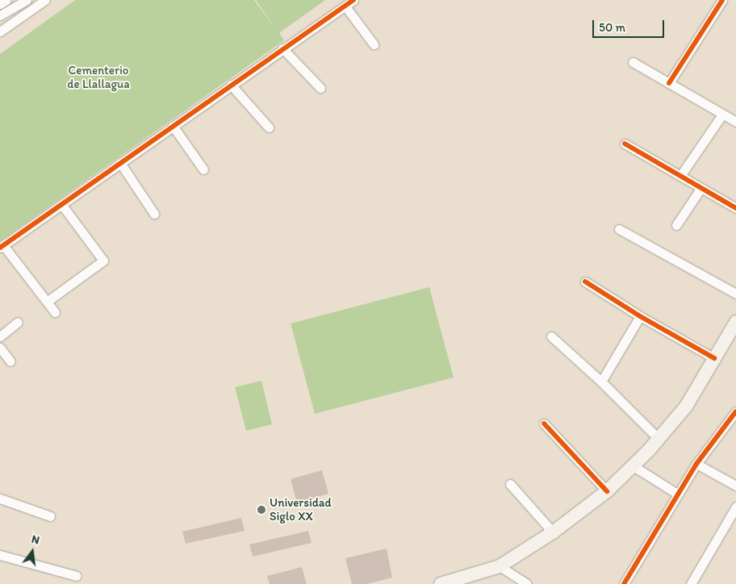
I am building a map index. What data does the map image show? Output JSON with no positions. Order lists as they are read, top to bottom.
{
  "parks": ["Cementerio de Llallagua"],
  "places": ["Universidad Siglo XX"],
  "scale_bar": "50 m",
  "north": "top"
}
